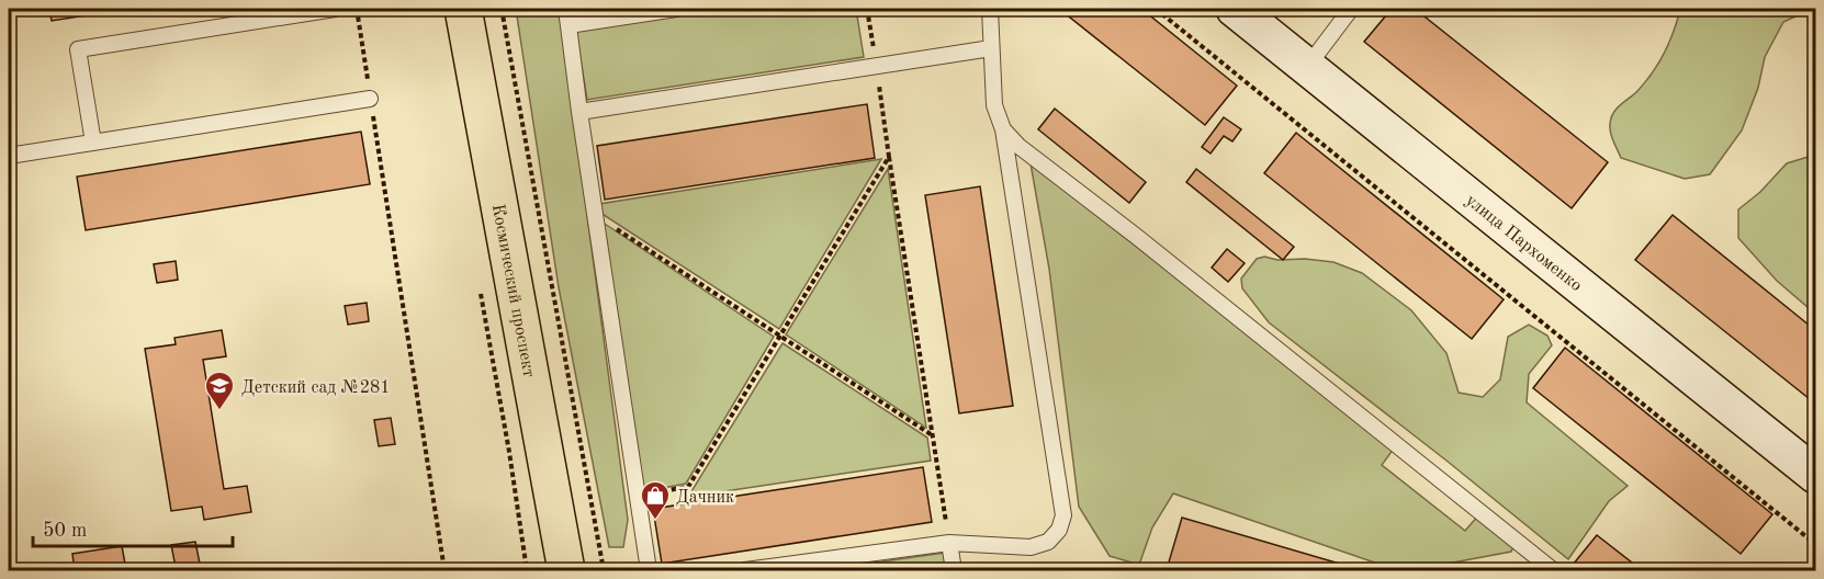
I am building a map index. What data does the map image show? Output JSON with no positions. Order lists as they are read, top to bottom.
{
  "streets": {
    "main road": ["Космический проспект"],
    "street": ["улица Пархоменко"]
  },
  "places": {
    "school or university": ["Детский сад №281"],
    "shop": ["Дачник"]
  },
  "scale_bar": "50 m"
}
